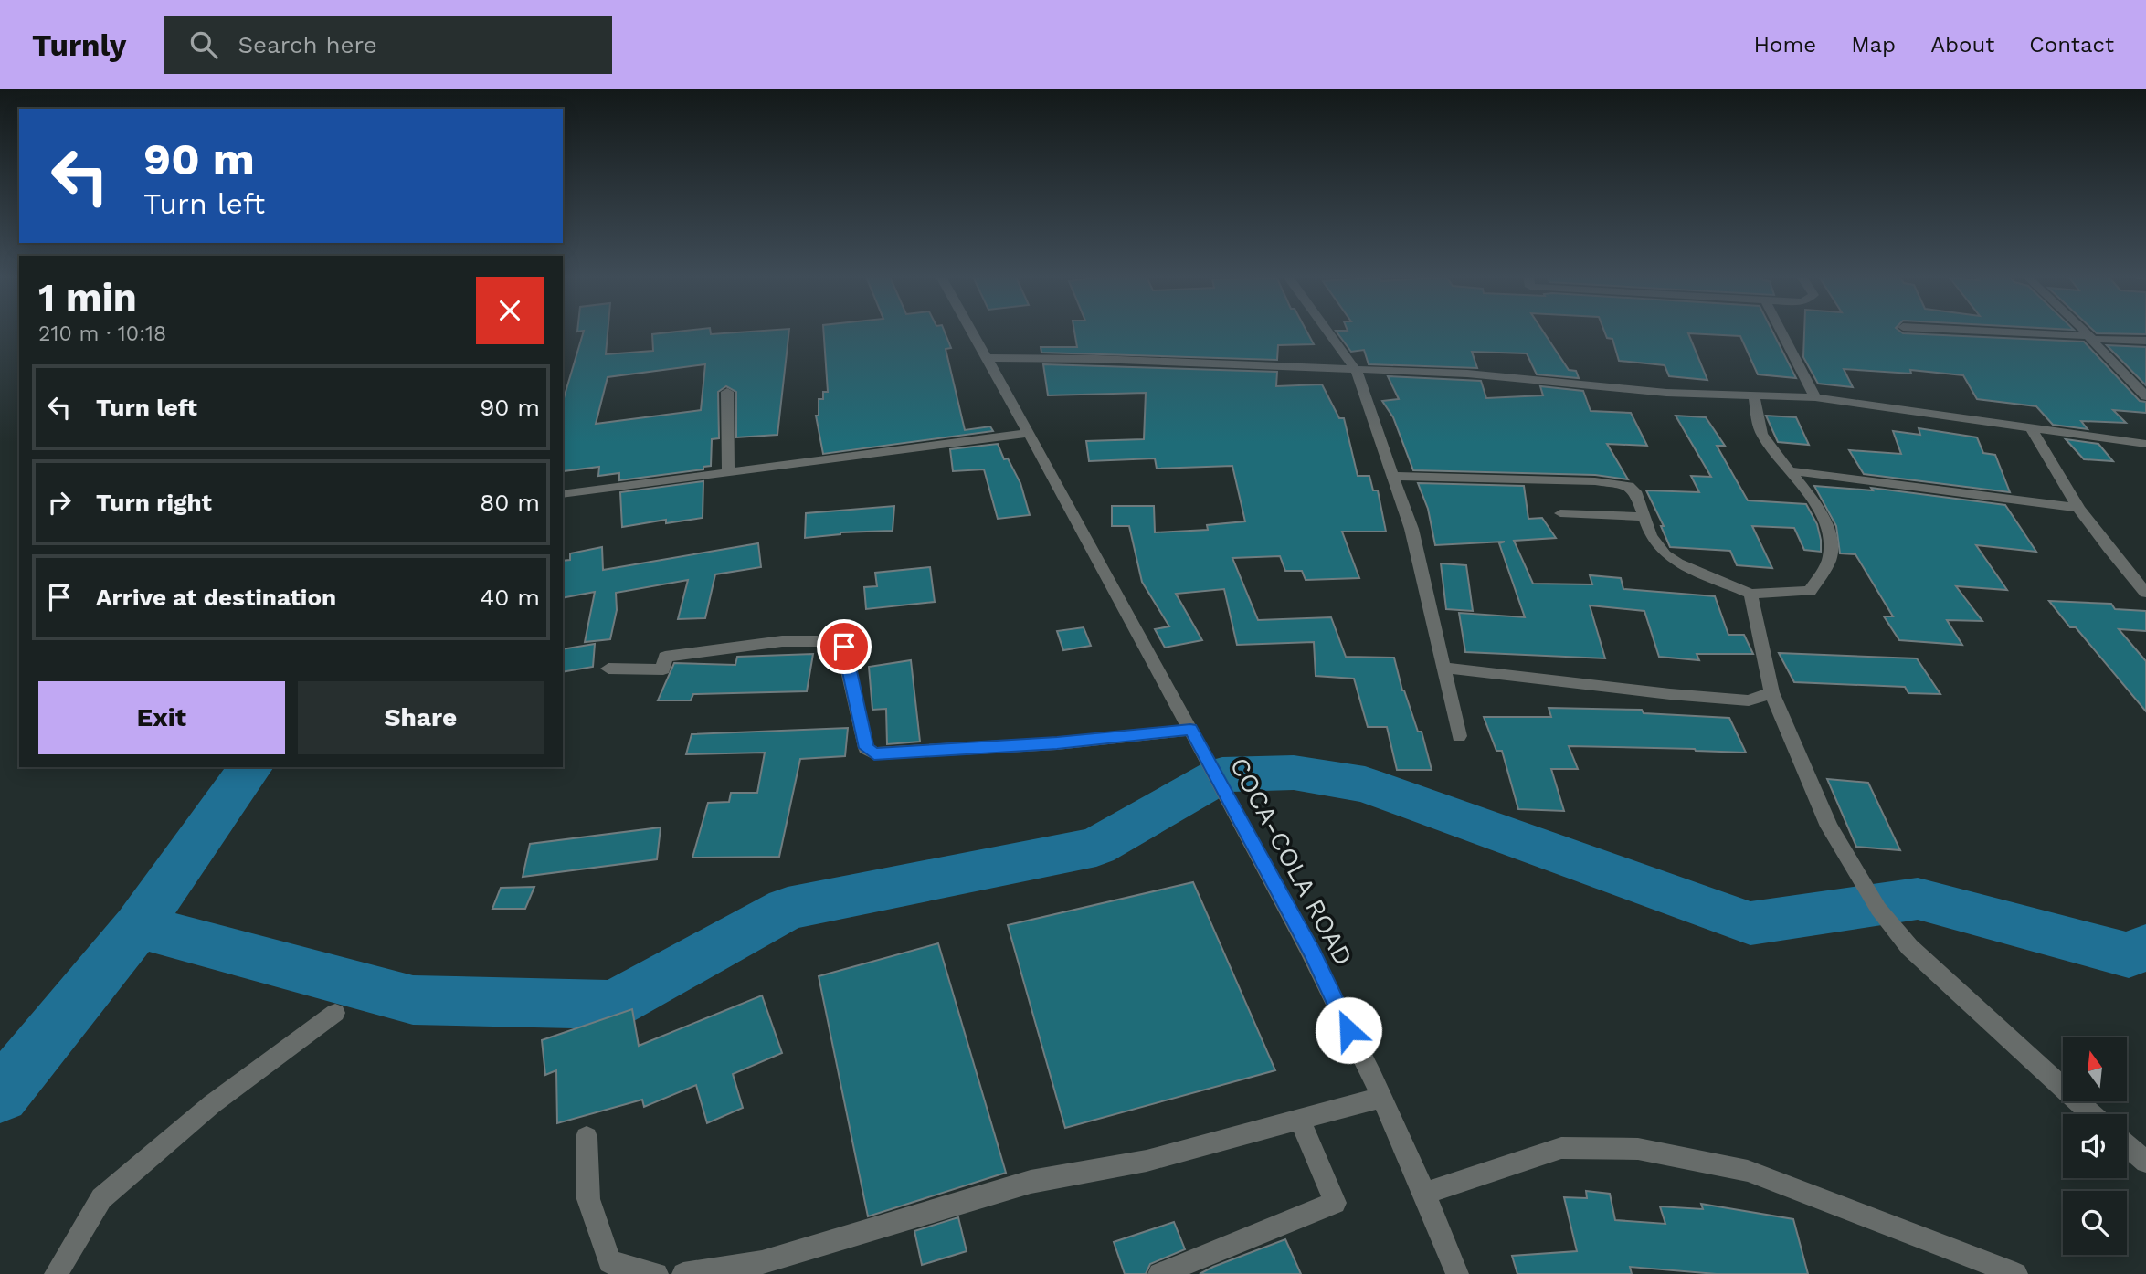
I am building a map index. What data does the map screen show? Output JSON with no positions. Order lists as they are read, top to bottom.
{
  "streets": {
    "street": ["COCA-COLA ROAD"]
  },
  "north": "top",
  "page": {
    "header": "Turnly",
    "search": "Search here",
    "nav": [
      "Home",
      "Map",
      "About",
      "Contact"
    ],
    "turn": ["90 m", "Turn left"],
    "heading": ["1 min", "210 m · 10:18"],
    "list": [
      {
        "name": "Turn left",
        "value": "90 m"
      },
      {
        "name": "Turn right",
        "value": "80 m"
      },
      {
        "name": "Arrive at destination",
        "value": "40 m"
      }
    ],
    "buttons": ["Exit", "Share"]
  }
}
